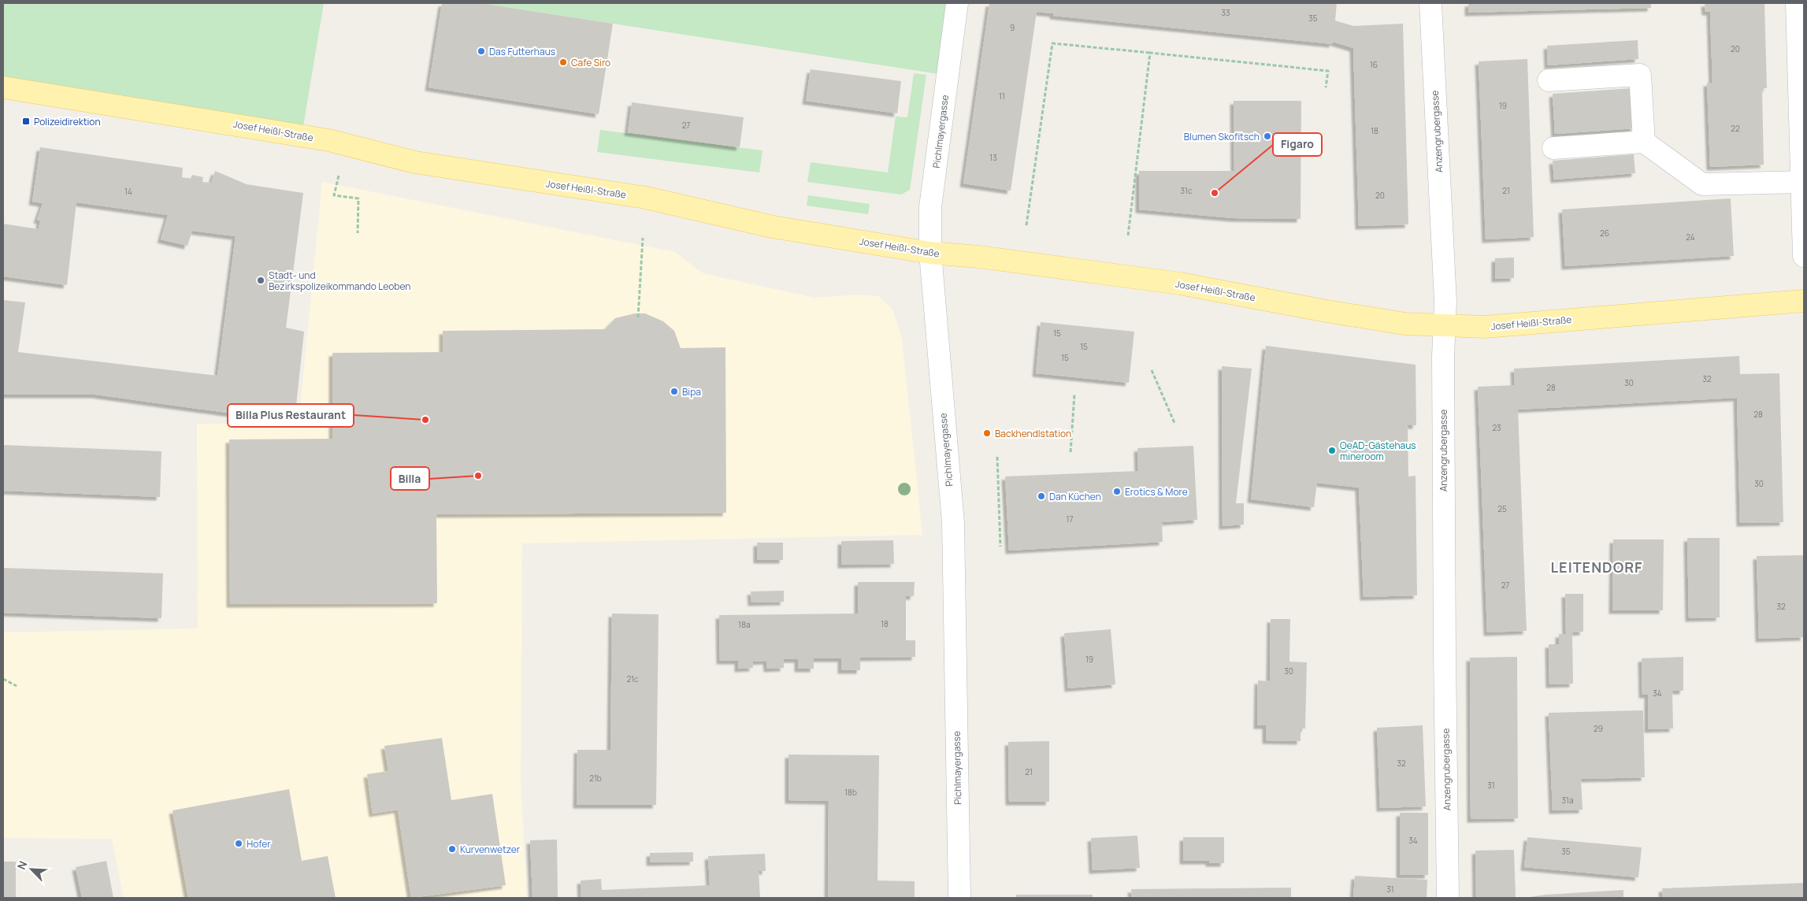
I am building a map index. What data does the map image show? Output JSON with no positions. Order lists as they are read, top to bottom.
{
  "streets": {
    "main road": ["Josef Heißl-Straße"],
    "street": ["Pichlmayergasse", "Anzengrubergasse"]
  },
  "crossings": [
    ["Josef Heißl-Straße", "Pichlmayergasse"],
    ["Josef Heißl-Straße", "Anzengrubergasse"]
  ],
  "districts": ["LEITENDORF"],
  "places": {
    "other": [
      "Das Futterhaus",
      "Cafe Siro",
      "Blumen Skofitsch",
      "Figaro",
      "Stadt- und Bezirkspolizeikommando Leoben",
      "Bipa",
      "Billa Plus Restaurant",
      "Backhendlstation",
      "OeAD-Gästehaus mineroom",
      "Billa",
      "Erotics & More",
      "Dan Küchen",
      "Hofer",
      "Kurvenwetzer"
    ],
    "transit": ["Polizeidirektion"]
  },
  "house_numbers": [
    "33",
    "35",
    "9",
    "20",
    "16",
    "11",
    "19",
    "27",
    "22",
    "18",
    "13",
    "31c",
    "21",
    "14",
    "20",
    "26",
    "24",
    "15",
    "15",
    "15",
    "32",
    "30",
    "28",
    "28",
    "23",
    "30",
    "25",
    "17",
    "27",
    "32",
    "18",
    "18a",
    "19",
    "30",
    "21c",
    "34",
    "29",
    "32",
    "21",
    "21b",
    "31",
    "18b",
    "31a",
    "34",
    "35",
    "31"
  ],
  "north": "top left"
}
